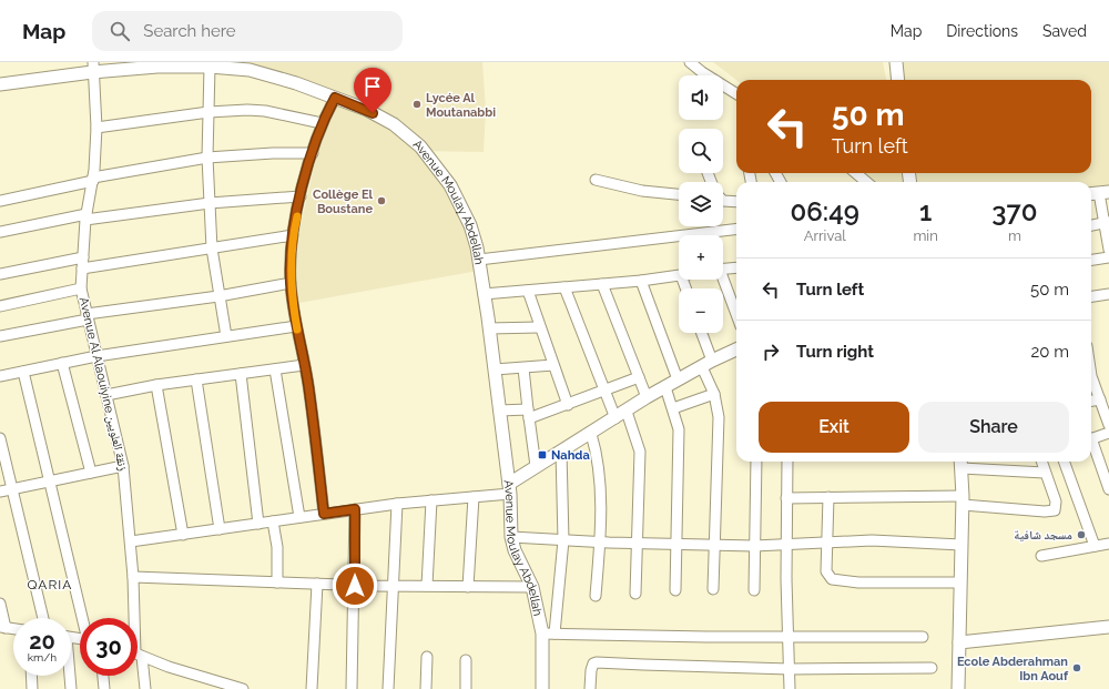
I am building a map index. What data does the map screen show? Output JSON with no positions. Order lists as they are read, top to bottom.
{
  "streets": {
    "street": ["Avenue Moulay Abdellah", "Avenue Al Alaouiyine زنقة العلويين"]
  },
  "crossings": [
    ["Avenue Moulay Abdellah", "Avenue Al Alaouiyine زنقة العلويين"]
  ],
  "districts": ["QARIA"],
  "places": {
    "other": [
      "Lycée Al Moutanabbi",
      "Collège El Boustane",
      "مسجد شافية",
      "Ecole Abderahman Ibn Aouf"
    ],
    "transit": ["Nahda"]
  },
  "page": {
    "header": "Map",
    "search": "Search here",
    "nav": ["Map", "Directions", "Saved"],
    "map_buttons": ["+", "−"],
    "turn": ["50 m", "Turn left"],
    "eta": [
      "06:49",
      "Arrival",
      "1",
      "min",
      "370",
      "m"
    ],
    "list": [
      {
        "name": "Turn left",
        "value": "50 m"
      },
      {
        "name": "Turn right",
        "value": "20 m"
      }
    ],
    "buttons": ["Exit", "Share"],
    "speed": "20 km/h",
    "limit": "30"
  }
}
